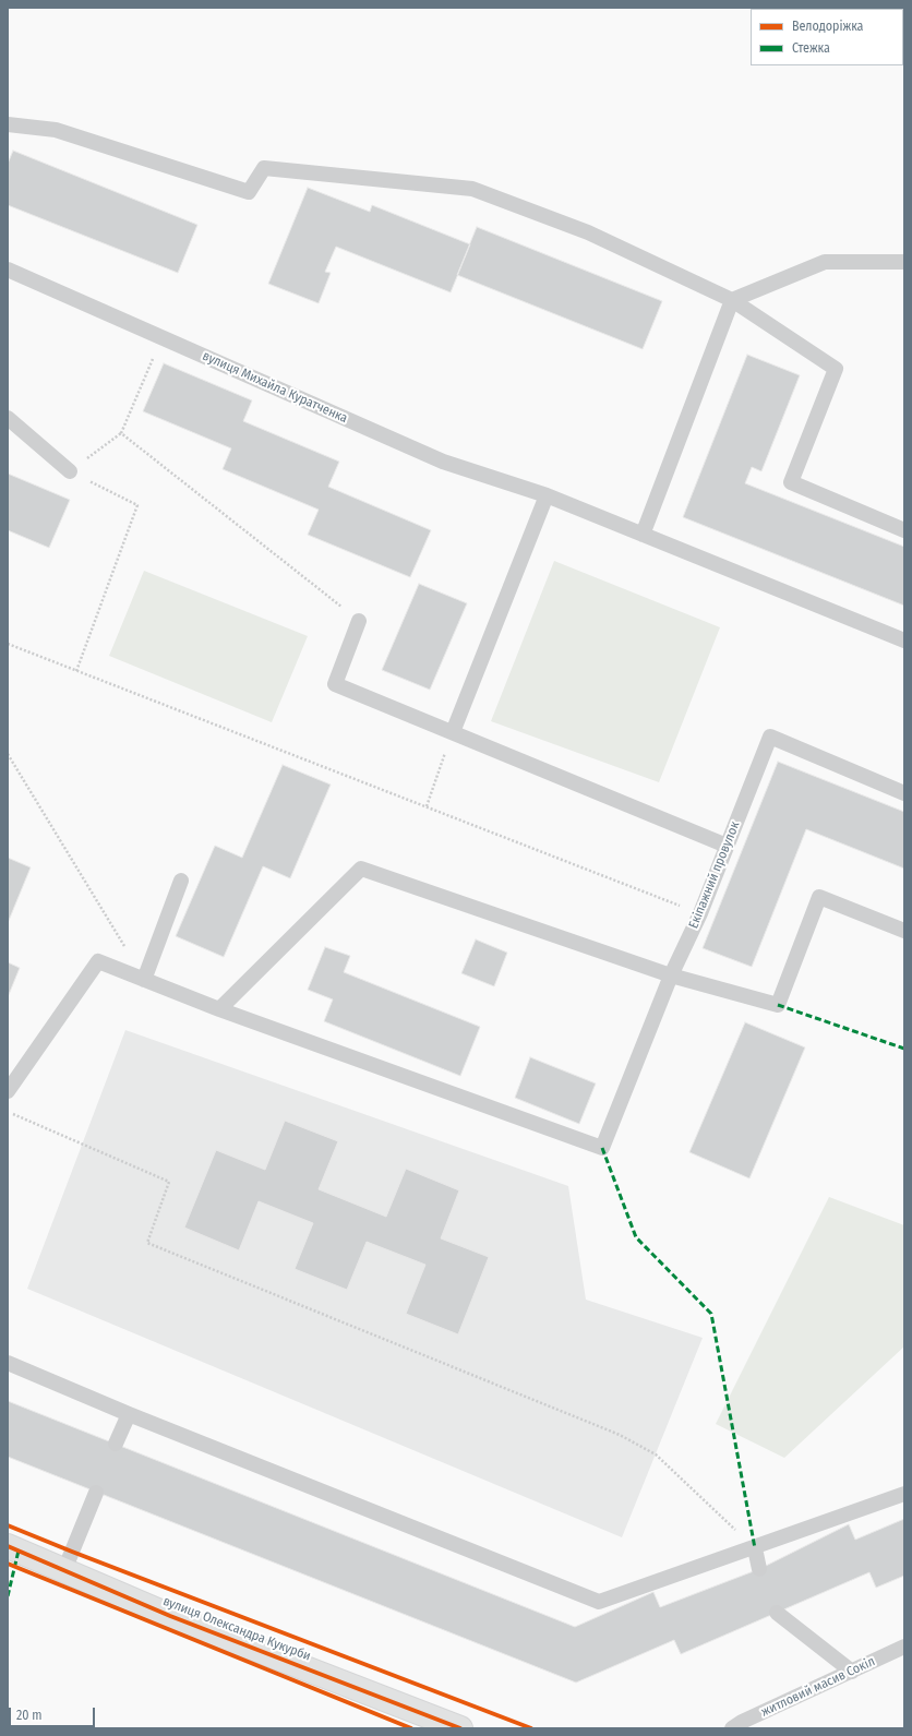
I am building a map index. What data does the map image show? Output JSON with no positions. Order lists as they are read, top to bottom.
{
  "streets": {
    "street": ["вулиця Олександра Кукурби"],
    "lane": ["вулиця Михайла Куратченка", "Екіпажний провулок", "житловий масив Сокіл"]
  },
  "legend": ["Велодоріжка", "Стежка"],
  "scale_bar": "20 m"
}
